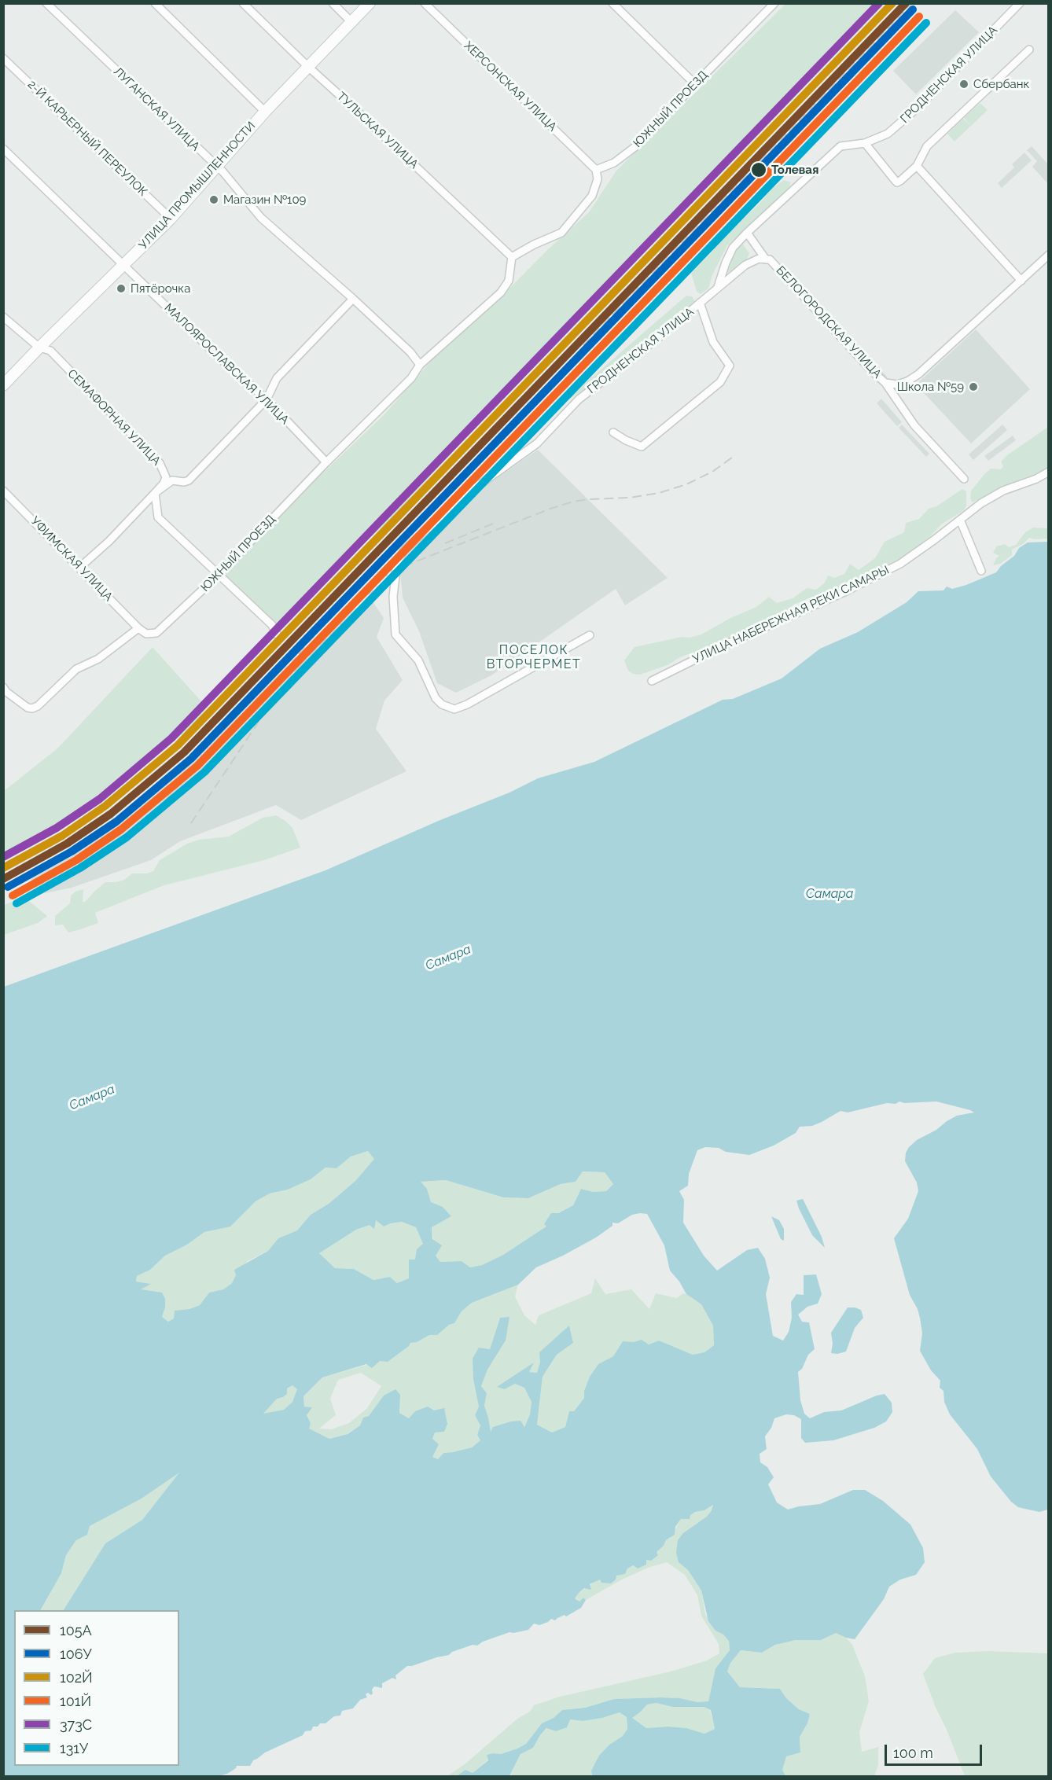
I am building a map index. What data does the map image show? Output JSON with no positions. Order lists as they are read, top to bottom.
{
  "streets": {
    "main road": ["УЛИЦА ПРОМЫШЛЕННОСТИ"],
    "street": [
      "ГРОДНЕНСКАЯ УЛИЦА",
      "ХЕРСОНСКАЯ УЛИЦА",
      "ЛУГАНСКАЯ УЛИЦА",
      "ЮЖНЫЙ ПРОЕЗД",
      "ТУЛЬСКАЯ УЛИЦА",
      "2-Й КАРЬЕРНЫЙ ПЕРЕУЛОК",
      "БЕЛОГОРОДСКАЯ УЛИЦА",
      "МАЛОЯРОСЛАВСКАЯ УЛИЦА",
      "СЕМАФОРНАЯ УЛИЦА",
      "УФИМСКАЯ УЛИЦА",
      "УЛИЦА НАБЕРЕЖНАЯ РЕКИ САМАРЫ"
    ]
  },
  "crossings": [
    ["ГРОДНЕНСКАЯ УЛИЦА", "БЕЛОГОРОДСКАЯ УЛИЦА"],
    ["ХЕРСОНСКАЯ УЛИЦА", "ЮЖНЫЙ ПРОЕЗД"],
    ["ЛУГАНСКАЯ УЛИЦА", "ЮЖНЫЙ ПРОЕЗД"],
    ["ЛУГАНСКАЯ УЛИЦА", "УЛИЦА ПРОМЫШЛЕННОСТИ"],
    ["ЮЖНЫЙ ПРОЕЗД", "ТУЛЬСКАЯ УЛИЦА"],
    ["ЮЖНЫЙ ПРОЕЗД", "МАЛОЯРОСЛАВСКАЯ УЛИЦА"],
    ["ЮЖНЫЙ ПРОЕЗД", "УФИМСКАЯ УЛИЦА"],
    ["ТУЛЬСКАЯ УЛИЦА", "УЛИЦА ПРОМЫШЛЕННОСТИ"],
    ["2-Й КАРЬЕРНЫЙ ПЕРЕУЛОК", "УЛИЦА ПРОМЫШЛЕННОСТИ"],
    ["УЛИЦА ПРОМЫШЛЕННОСТИ", "МАЛОЯРОСЛАВСКАЯ УЛИЦА"],
    ["УЛИЦА ПРОМЫШЛЕННОСТИ", "СЕМАФОРНАЯ УЛИЦА"]
  ],
  "districts": ["ПОСЕЛОК ВТОРЧЕРМЕТ"],
  "water": ["Самара"],
  "places": [
    "Сбербанк",
    "Толевая",
    "Магазин №109",
    "Пятёрочка",
    "Школа №59"
  ],
  "lines": [
    "transit line 105А",
    "transit line 102Й",
    "transit line 373C",
    "transit line 106У",
    "transit line 101Й",
    "transit line 131У"
  ],
  "legend": [
    "105А",
    "106У",
    "102Й",
    "101Й",
    "373C",
    "131У"
  ],
  "scale_bar": "100 m"
}
